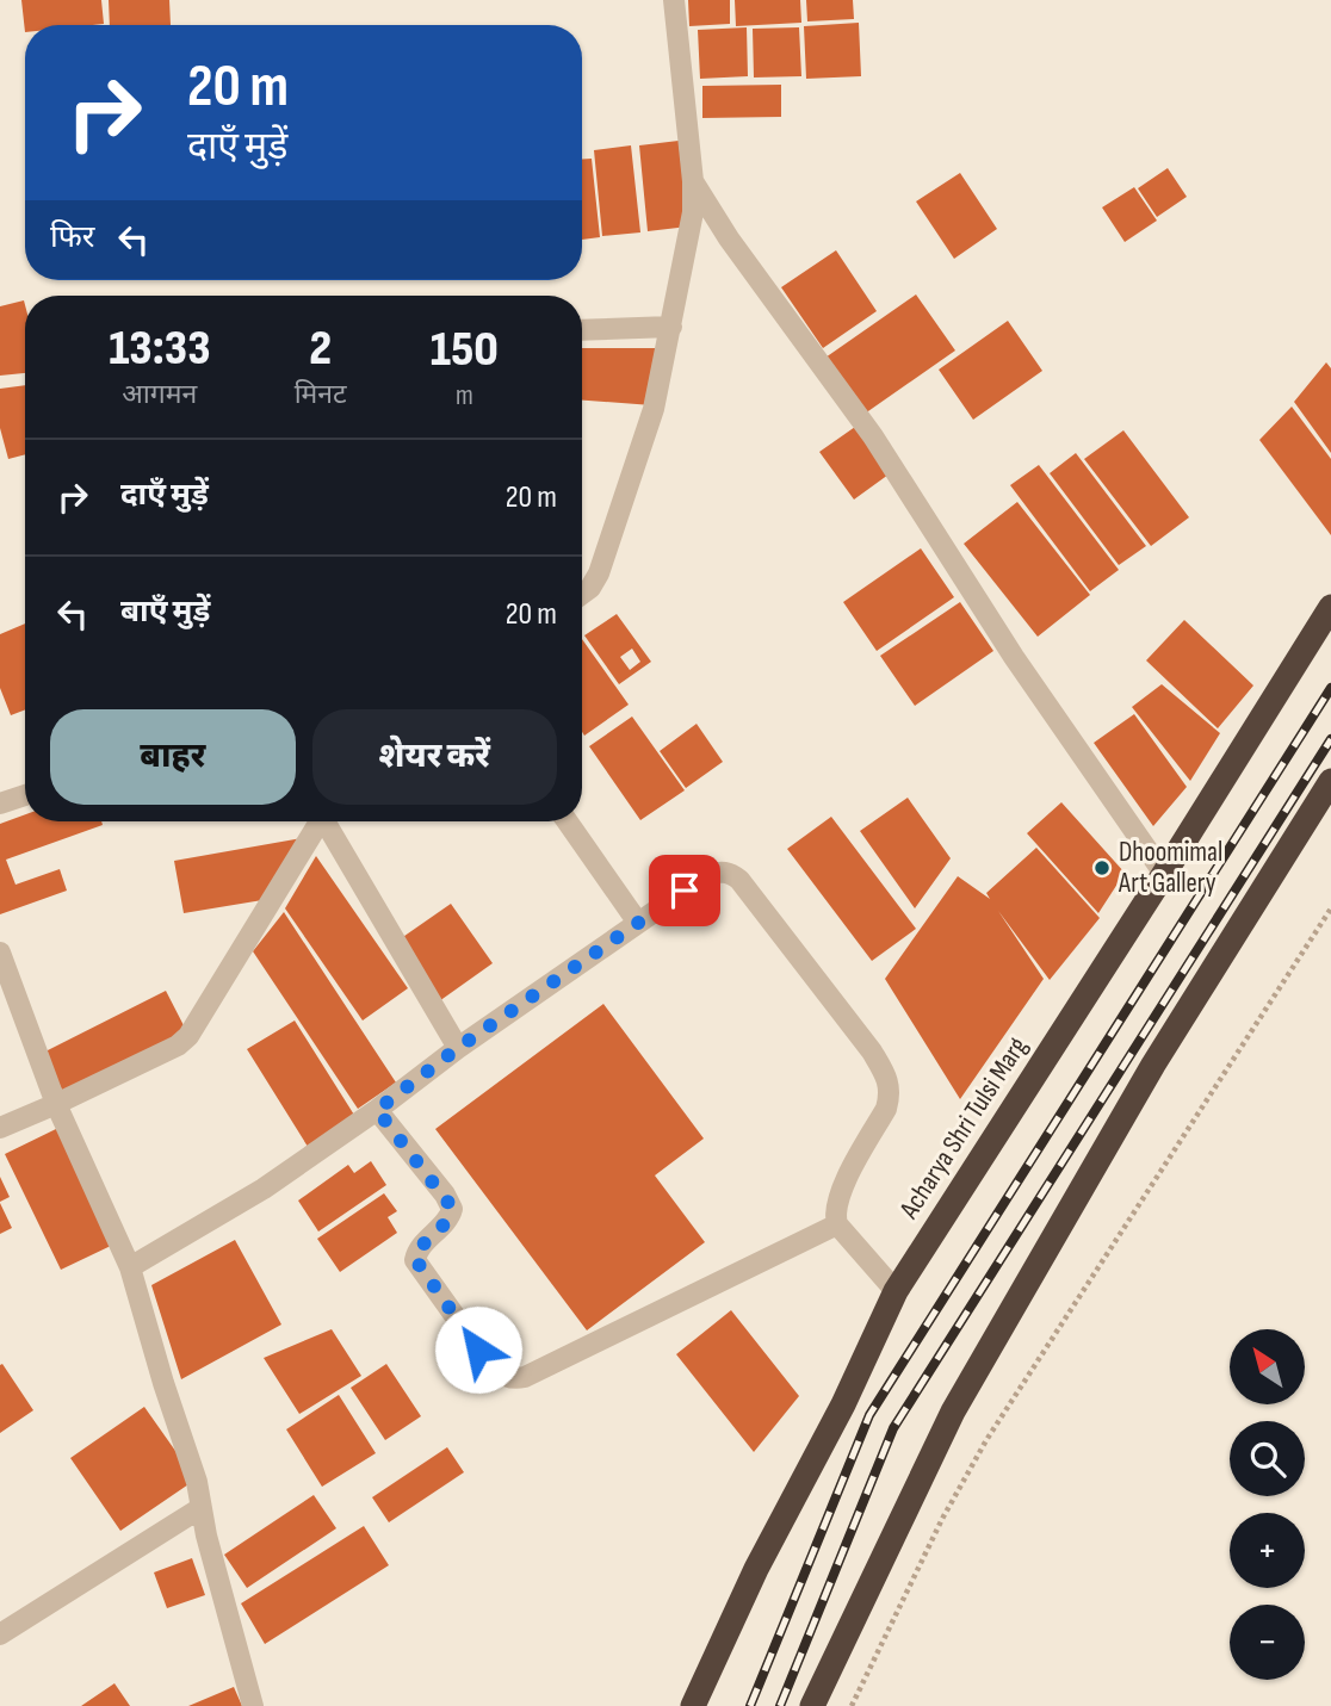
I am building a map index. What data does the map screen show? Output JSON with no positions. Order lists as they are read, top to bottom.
{
  "streets": {
    "highway": ["Acharya Shri Tulsi Marg"]
  },
  "places": ["Dhoomimal Art Gallery"],
  "north": "top left",
  "page": {
    "turn": ["20 m", "दाएँ मुड़ें"],
    "then": "फिर",
    "eta": [
      "13:33",
      "आगमन",
      "2",
      "मिनट",
      "150",
      "m"
    ],
    "list": [
      {
        "name": "दाएँ मुड़ें",
        "value": "20 m"
      },
      {
        "name": "बाएँ मुड़ें",
        "value": "20 m"
      }
    ],
    "buttons": ["बाहर", "शेयर करें"],
    "map_buttons": ["+", "−"]
  }
}
